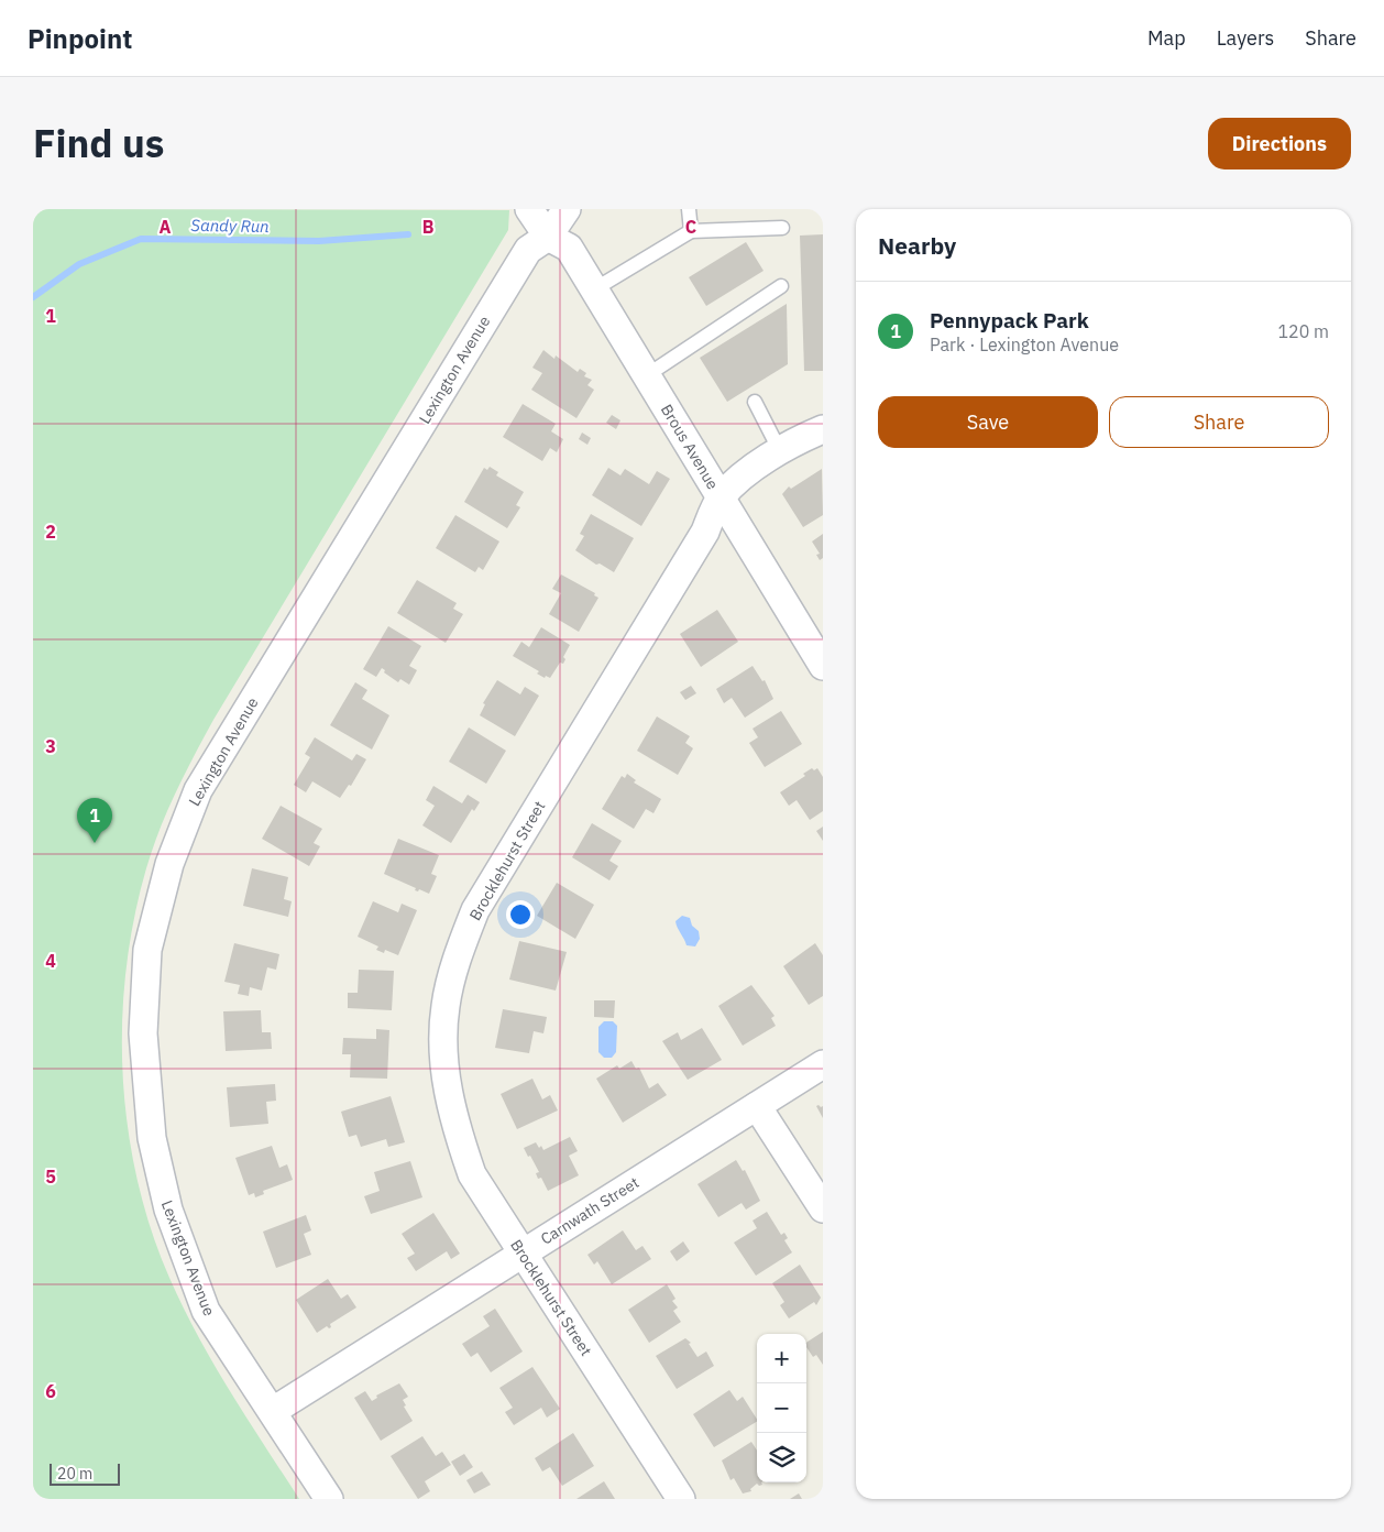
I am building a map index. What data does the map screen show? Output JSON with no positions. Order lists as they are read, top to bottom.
{
  "streets": {
    "street": [
      "Lexington Avenue",
      "Brous Avenue",
      "Brocklehurst Street",
      "Carnwath Street"
    ]
  },
  "crossings": [
    ["Lexington Avenue", "Brous Avenue"],
    ["Lexington Avenue", "Carnwath Street"],
    ["Brous Avenue", "Brocklehurst Street"],
    ["Brocklehurst Street", "Carnwath Street"]
  ],
  "water": ["Sandy Run"],
  "scale_bar": "20 m",
  "page": {
    "header": "Pinpoint",
    "nav": ["Map", "Layers", "Share"],
    "title": "Find us",
    "buttons": [
      "Directions",
      ["Save", "Share"]
    ],
    "heading": "Nearby",
    "list": [
      {
        "mark": "1",
        "name": "Pennypack Park",
        "note": "Park · Lexington Avenue",
        "value": "120 m"
      }
    ],
    "pins": "1",
    "map_buttons": ["+", "−"],
    "scale": "20 m"
  },
  "grid": {
    "columns": ["A", "B", "C"],
    "rows": [
      "1",
      "2",
      "3",
      "4",
      "5",
      "6"
    ]
  }
}
